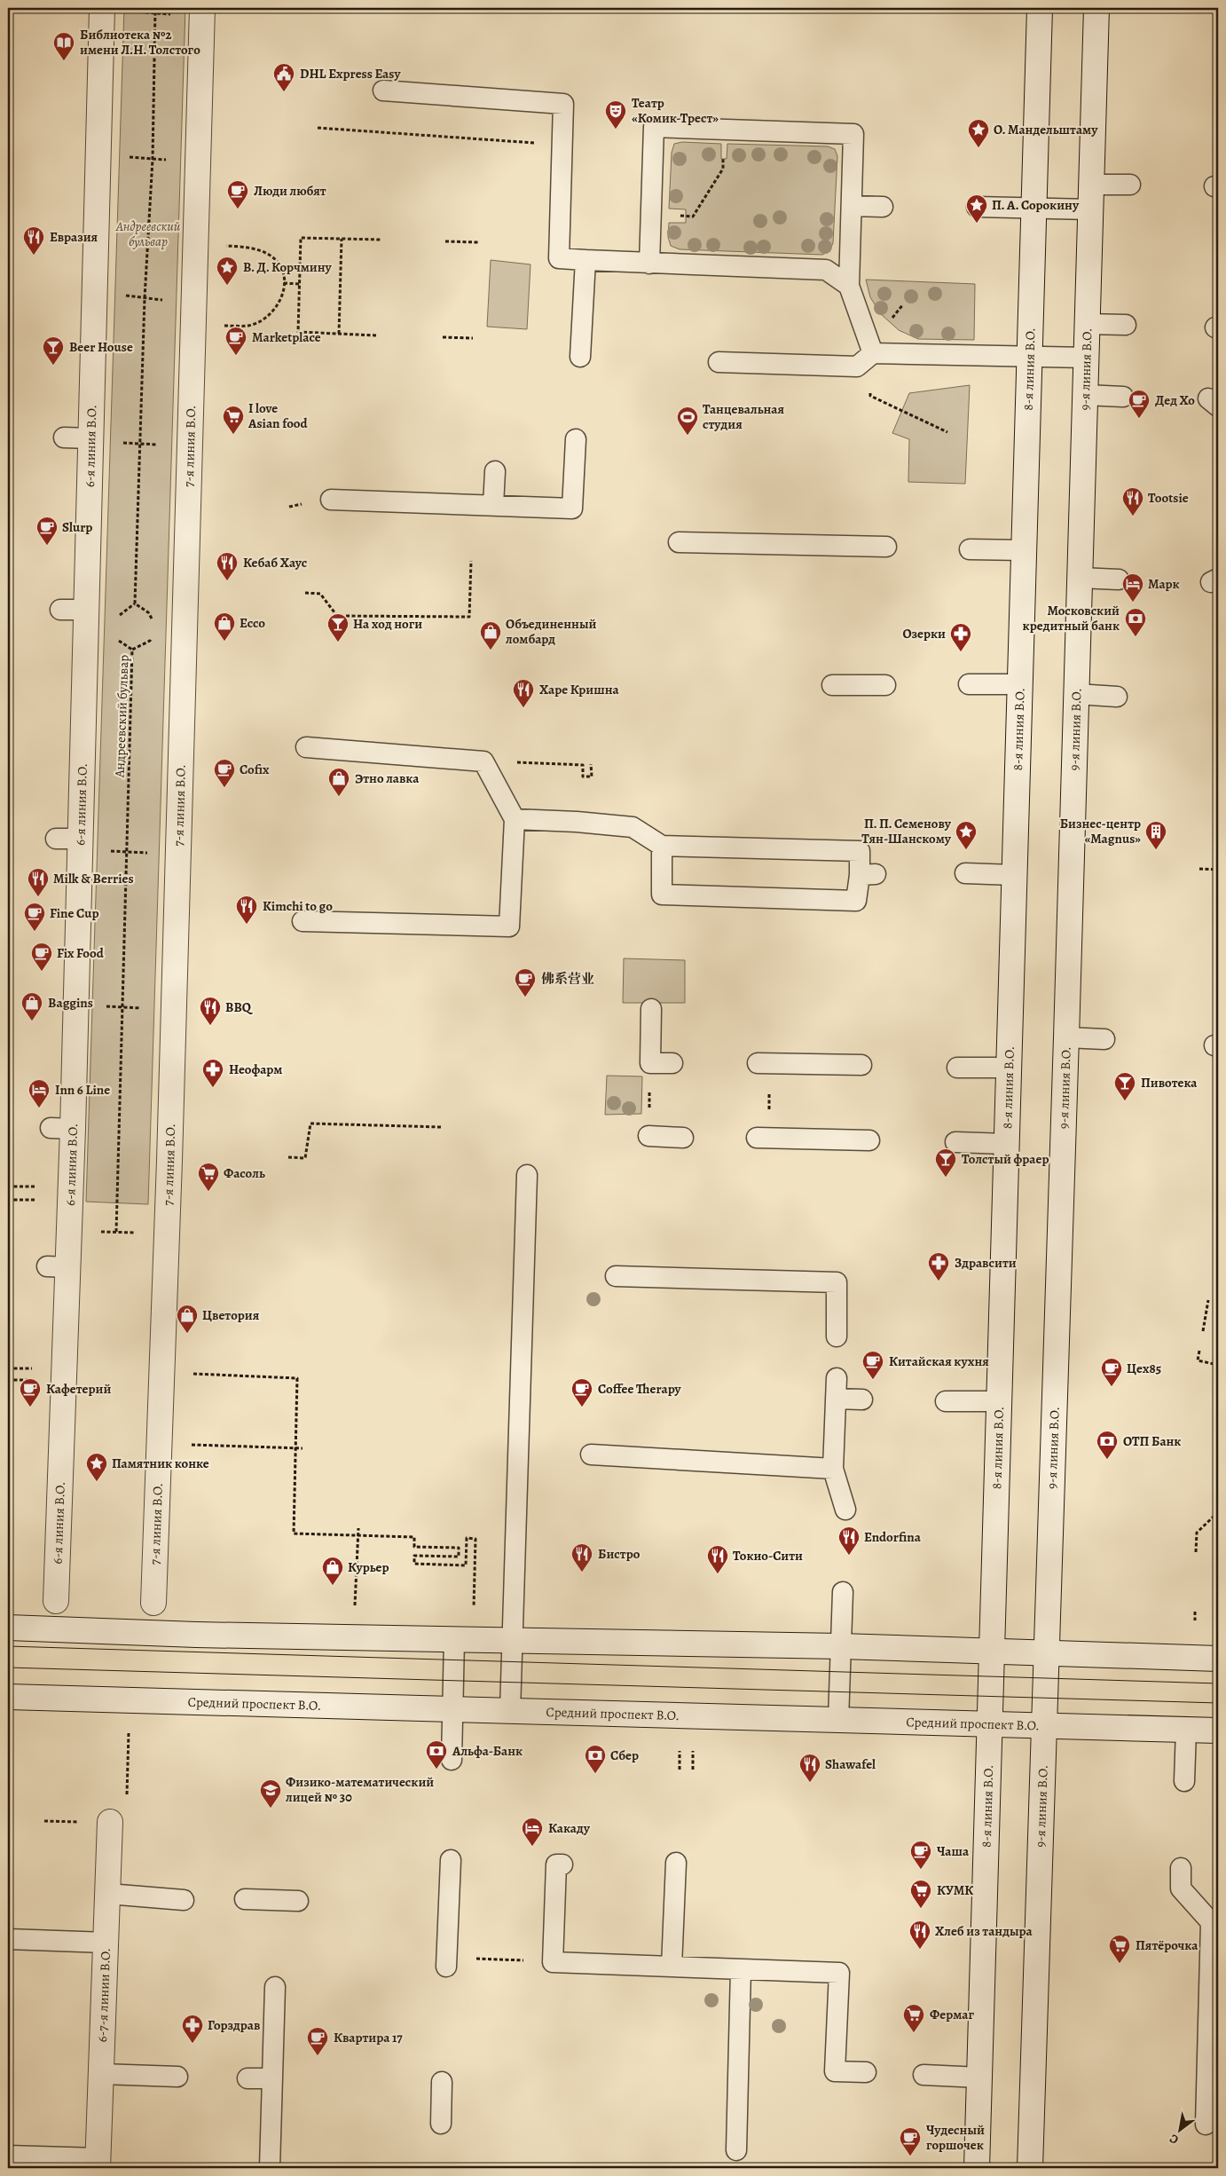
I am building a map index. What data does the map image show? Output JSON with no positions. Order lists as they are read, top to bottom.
{
  "streets": {
    "main road": [
      "8-я линия В.О.",
      "9-я линия В.О.",
      "6-я линия В.О.",
      "7-я линия В.О.",
      "Средний проспект В.О.",
      "6-7-я линии В.О."
    ],
    "path": ["Андреевский бульвар"]
  },
  "crossings": [
    ["8-я линия В.О.", "Средний проспект В.О."],
    ["9-я линия В.О.", "Средний проспект В.О."]
  ],
  "parks": ["Андреевский бульвар"],
  "places": {
    "library": ["Библиотека №2 имени Л.Н. Толстого"],
    "public building": ["DHL Express Easy"],
    "theatre": ["Театр «Комик-Трест»"],
    "place": [
      "О. Мандельштаму",
      "П. А. Сорокину",
      "В. Д. Корчмину",
      "П. П. Семенову Тян-Шанскому",
      "Памятник конке"
    ],
    "cafe": [
      "Люди любят",
      "Marketplace",
      "Дед Хо",
      "Slurp",
      "Cofix",
      "Fine Cup",
      "Fix Food",
      "佛系营业",
      "Китайская кухня",
      "Цех85",
      "Кафетерий",
      "Coffee Therapy",
      "Чаша",
      "Квартира 17",
      "Чудесный горшочек"
    ],
    "restaurant": [
      "Евразия",
      "Tootsie",
      "Кебаб Хаус",
      "Харе Кришна",
      "Milk & Berries",
      "Kimchi to go",
      "BBQ",
      "Endorfina",
      "Бистро",
      "Токио-Сити",
      "Shawafel",
      "Хлеб из тандыра"
    ],
    "bar": [
      "Beer House",
      "На ход ноги",
      "Пивотека",
      "Толстый фраер"
    ],
    "supermarket": [
      "I love Asian food",
      "Фасоль",
      "КУМК",
      "Пятёрочка",
      "Фермаг"
    ],
    "sports": ["Танцевальная студия"],
    "hotel": ["Марк", "Inn 6 Line", "Какаду"],
    "bank": [
      "Московский кредитный банк",
      "ОТП Банк",
      "Альфа-Банк",
      "Сбер"
    ],
    "shop": [
      "Ecco",
      "Объединенный ломбард",
      "Этно лавка",
      "Baggins",
      "Цветория",
      "Курьер"
    ],
    "pharmacy": [
      "Озерки",
      "Неофарм",
      "Здравсити",
      "Горздрав"
    ],
    "building": ["Бизнес-центр «Magnus»"],
    "school or university": ["Физико-математический лицей № 30"]
  },
  "north": "bottom left"
}
